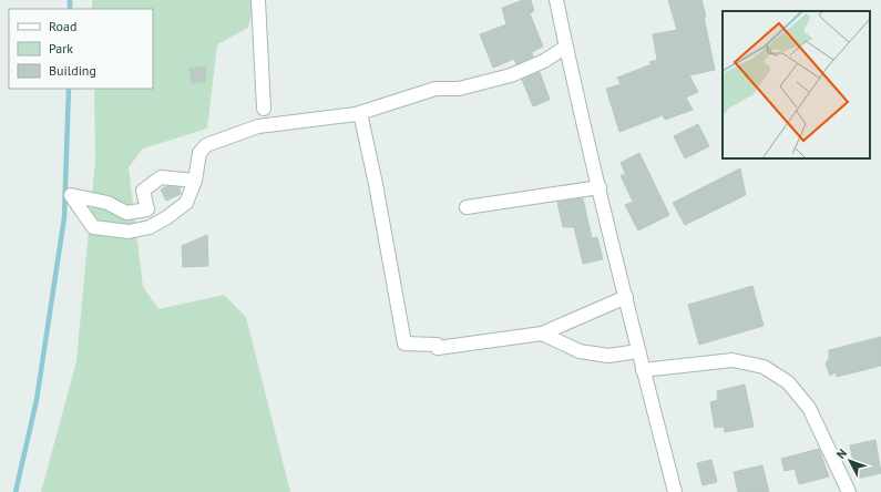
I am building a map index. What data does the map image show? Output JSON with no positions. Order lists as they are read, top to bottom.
{
  "legend": ["Road", "Park", "Building"],
  "north": "top left"
}
